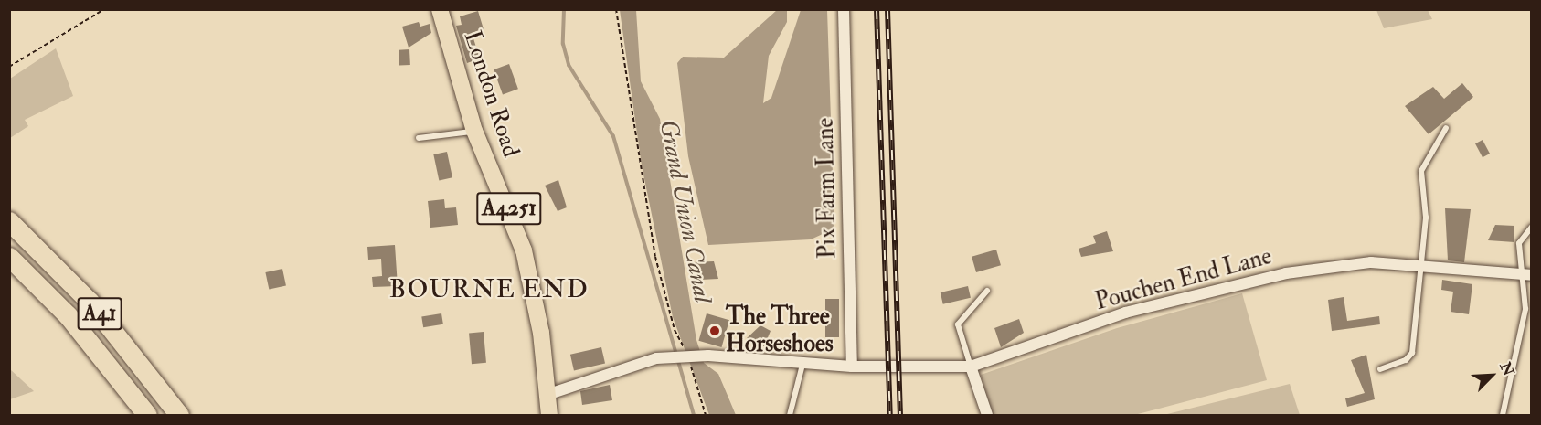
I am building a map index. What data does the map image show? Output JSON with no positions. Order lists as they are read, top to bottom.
{
  "streets": {
    "highway": ["A41"],
    "main road": ["London Road", "A4251"],
    "street": ["Pix Farm Lane", "Pouchen End Lane"]
  },
  "crossings": [
    ["London Road", "Pouchen End Lane"],
    ["Pix Farm Lane", "Pouchen End Lane"]
  ],
  "districts": ["BOURNE END"],
  "water": ["Grand Union Canal"],
  "places": ["The Three Horseshoes"],
  "north": "top right"
}
